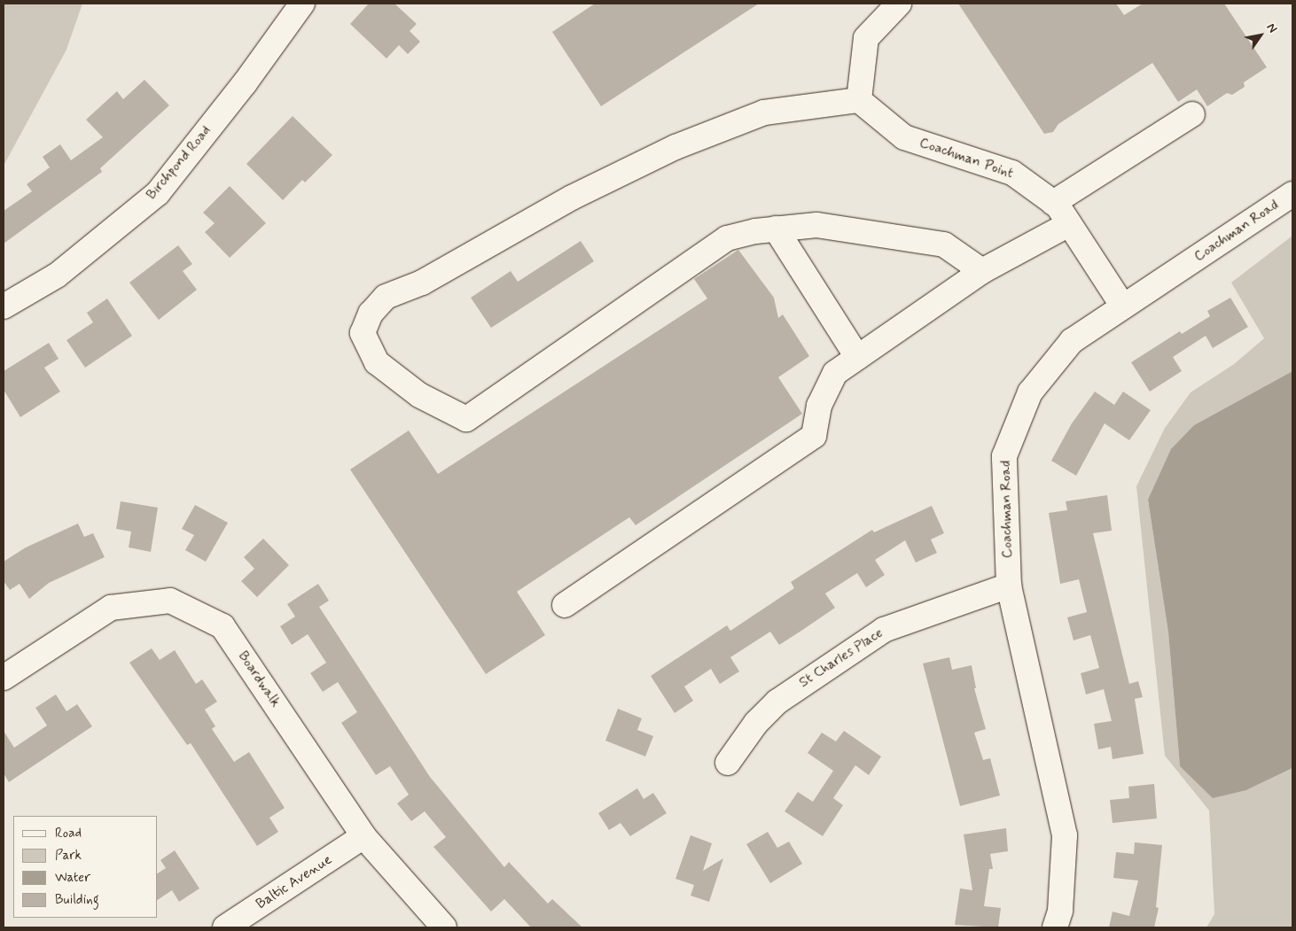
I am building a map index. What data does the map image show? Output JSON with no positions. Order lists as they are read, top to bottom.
{
  "streets": {
    "street": [
      "Coachman Point",
      "Birchpond Road",
      "Coachman Road",
      "St Charles Place",
      "Boardwalk",
      "Baltic Avenue"
    ]
  },
  "crossings": [
    ["Coachman Point", "Coachman Road"],
    ["Coachman Road", "St Charles Place"],
    ["Boardwalk", "Baltic Avenue"]
  ],
  "legend": [
    "Road",
    "Park",
    "Water",
    "Building"
  ],
  "north": "top right"
}
